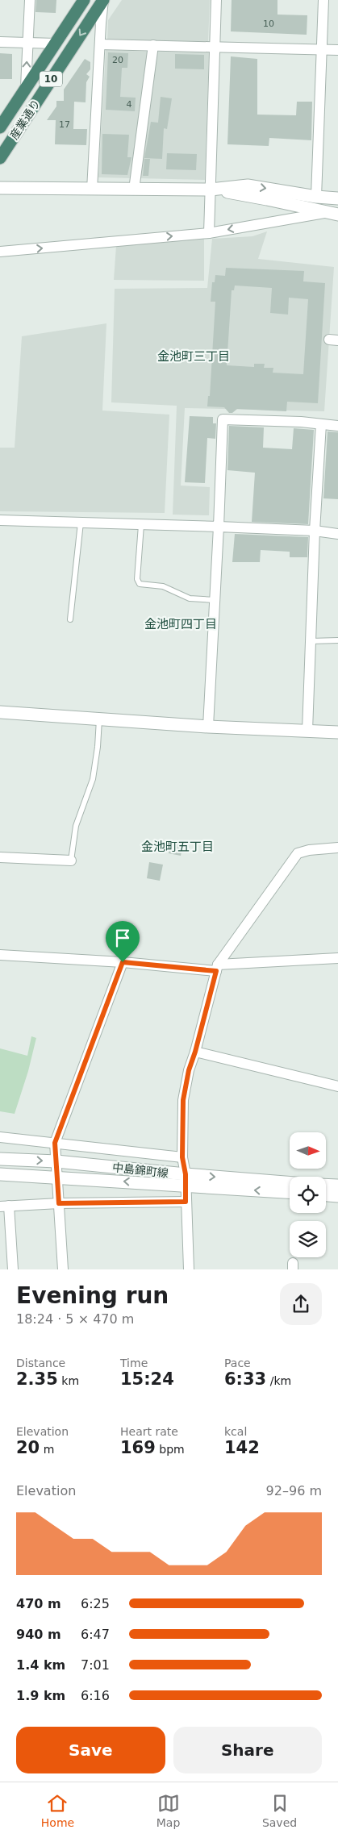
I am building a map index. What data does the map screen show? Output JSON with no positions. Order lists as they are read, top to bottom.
{
  "streets": {
    "highway": ["10", "産業通り"],
    "street": ["中島錦町線"]
  },
  "districts": ["金池町三丁目", "金池町四丁目", "金池町五丁目"],
  "house_numbers": [
    "10",
    "20",
    "4",
    "17"
  ],
  "north": "right",
  "page": {
    "heading": ["Evening run", "18:24 · 5 × 470 m"],
    "stats": [
      ["Distance", "2.35 km"],
      ["Time", "15:24"],
      ["Pace", "6:33 /km"],
      ["Elevation", "20 m"],
      ["Heart rate", "169 bpm"],
      ["kcal", "142"]
    ],
    "chart": ["Elevation", "92–96 m"],
    "list": [
      {
        "name": "470 m",
        "note": "6:25"
      },
      {
        "name": "940 m",
        "note": "6:47"
      },
      {
        "name": "1.4 km",
        "note": "7:01"
      },
      {
        "name": "1.9 km",
        "note": "6:16"
      }
    ],
    "buttons": ["Save", "Share"],
    "tabs": ["Home", "Map", "Saved"]
  }
}
